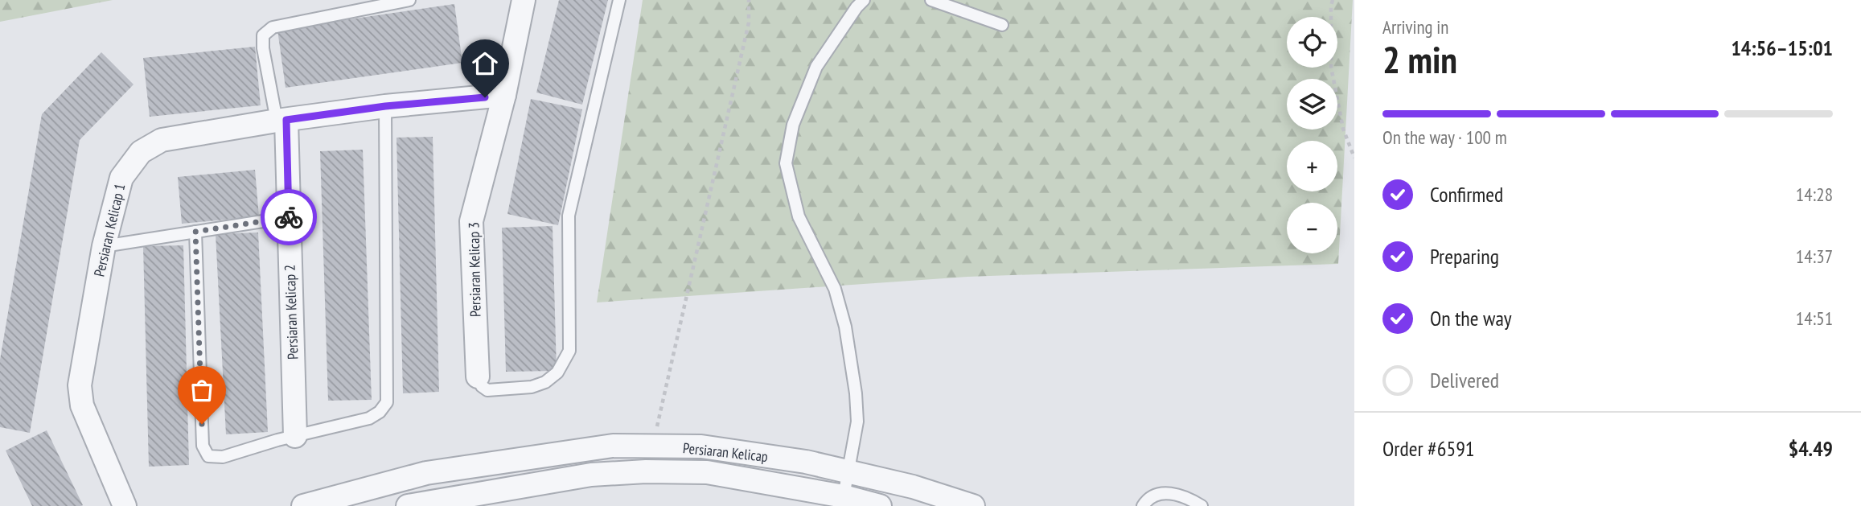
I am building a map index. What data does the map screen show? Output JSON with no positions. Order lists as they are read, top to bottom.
{
  "streets": {
    "street": [
      "Persiaran Kelicap 1",
      "Persiaran Kelicap 3",
      "Persiaran Kelicap 2",
      "Persiaran Kelicap"
    ]
  },
  "crossings": [
    ["Persiaran Kelicap 1", "Persiaran Kelicap 3"],
    ["Persiaran Kelicap 1", "Persiaran Kelicap 2"]
  ],
  "page": {
    "heading": ["2 min", "Arriving in", "14:56–15:01"],
    "panel": ["Order #6591", "$4.49"],
    "map_buttons": ["+", "−"],
    "bar": "On the way · 100 m",
    "list": [
      ["Confirmed", "14:28"],
      ["Preparing", "14:37"],
      ["On the way", "14:51"],
      "Delivered"
    ]
  }
}
